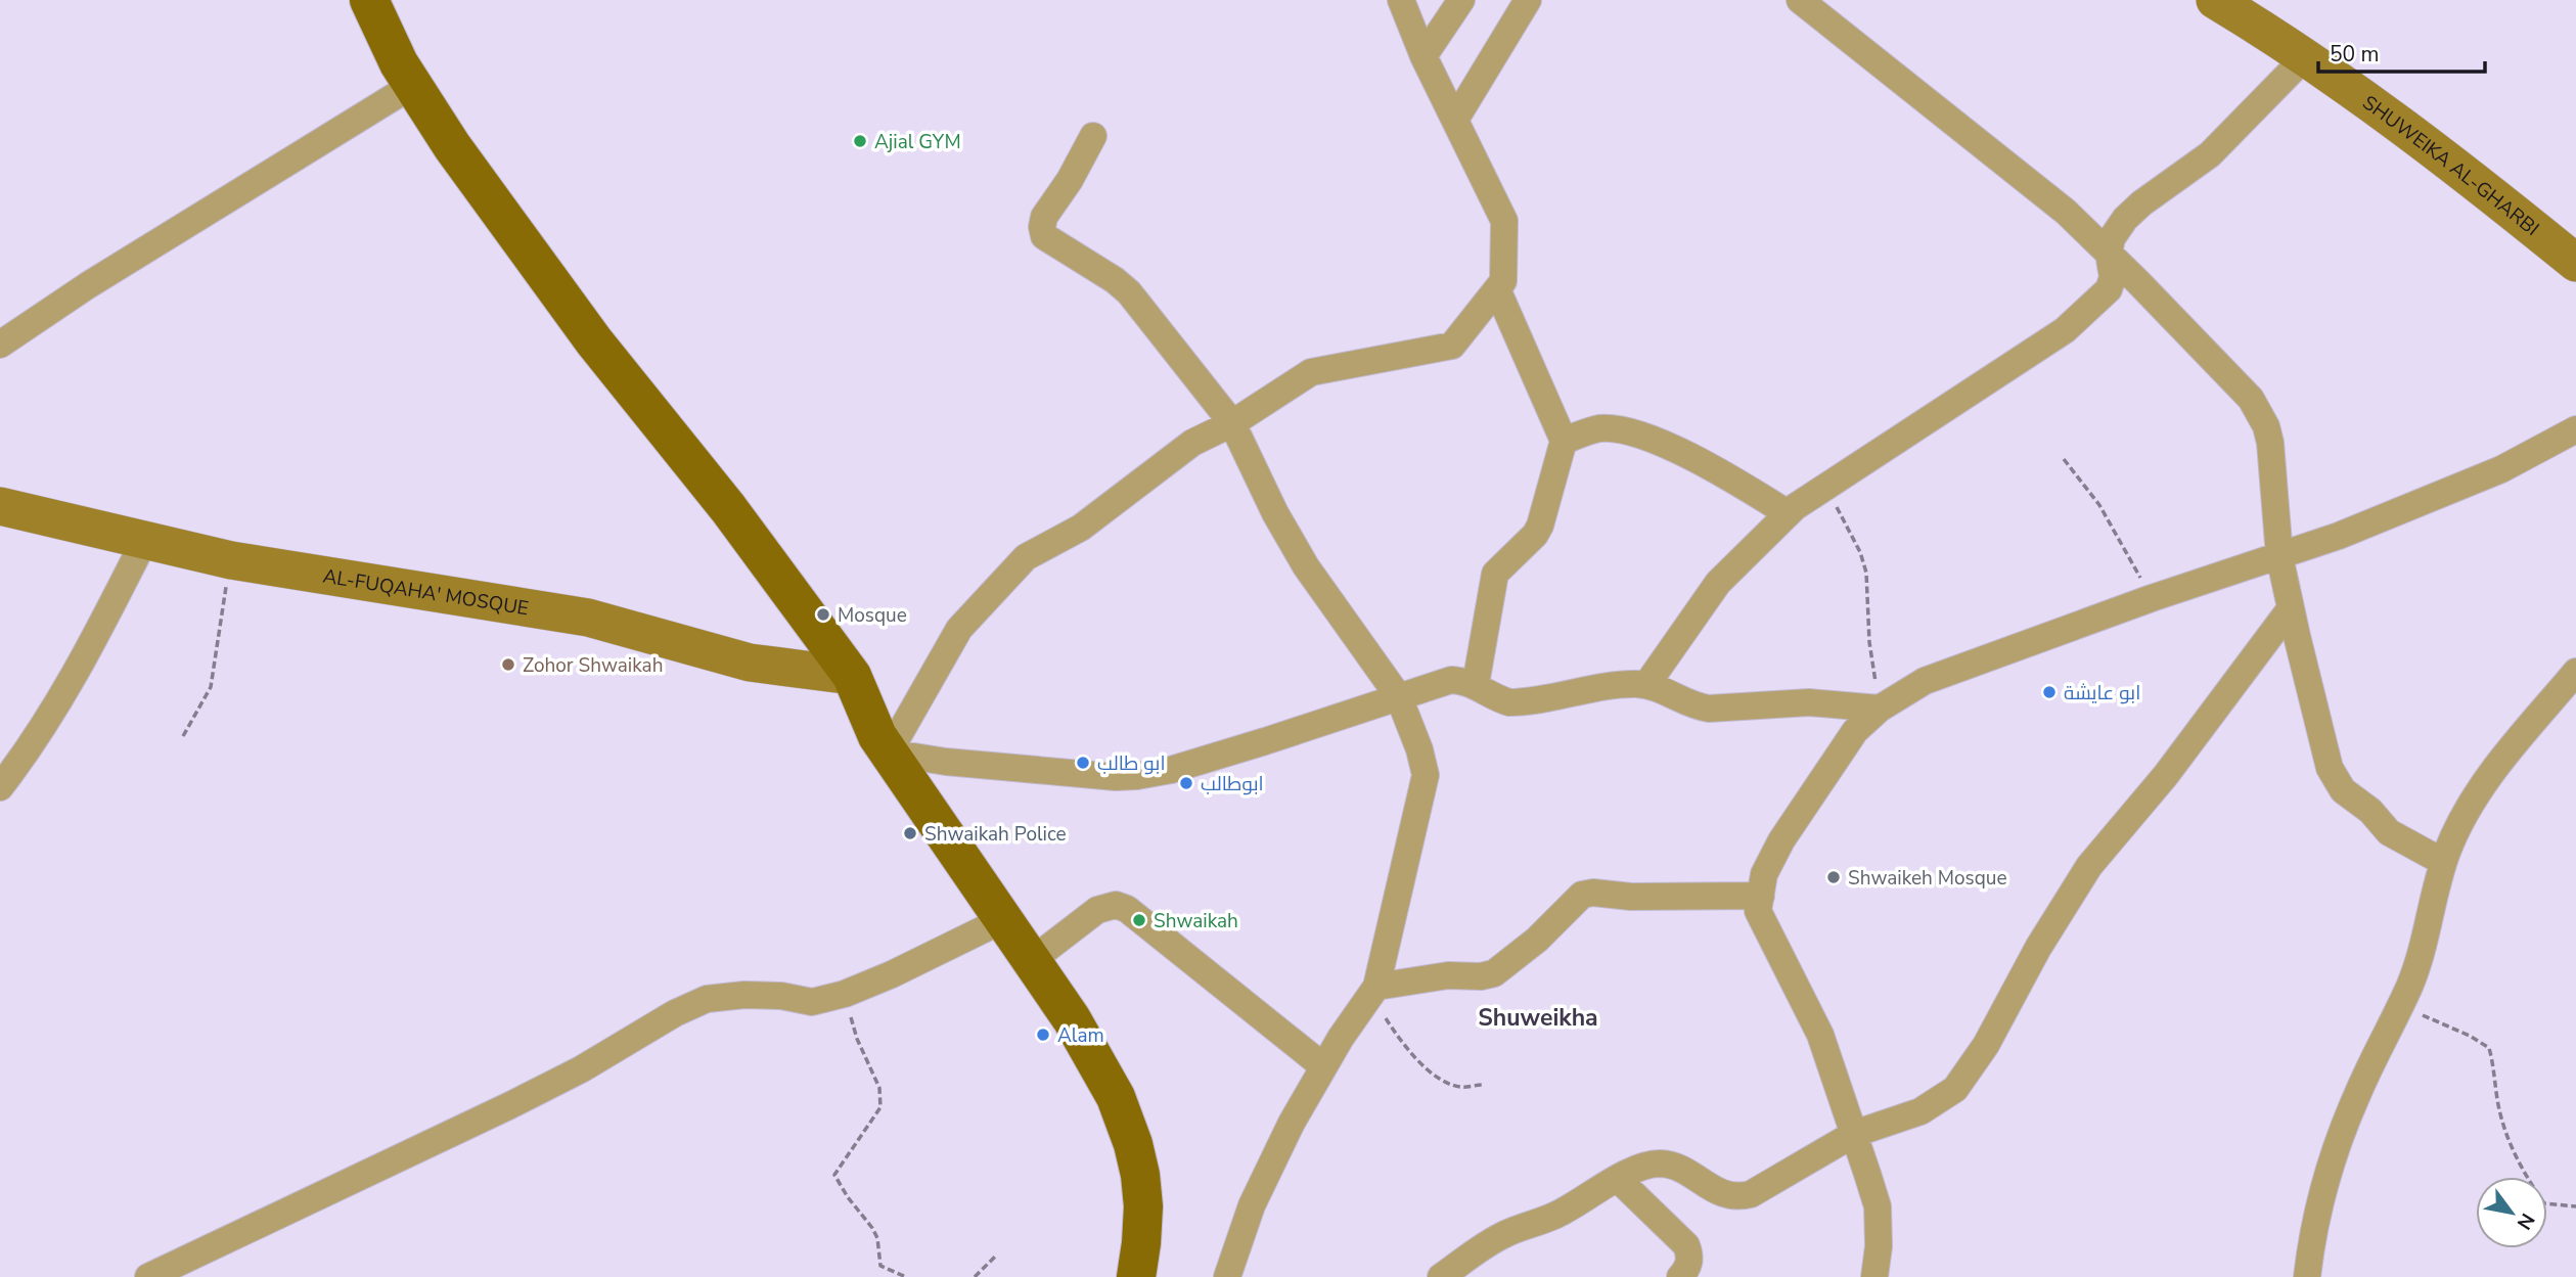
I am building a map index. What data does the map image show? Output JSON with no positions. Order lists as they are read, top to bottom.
{
  "streets": {
    "street": ["SHUWEIKA AL-GHARBI", "AL-FUQAHA' MOSQUE"]
  },
  "districts": ["Shuweikha"],
  "places": [
    "Ajial GYM",
    "Mosque",
    "Zohor Shwaikah",
    "ابو عايشة",
    "ابو طالب",
    "ابوطالب",
    "Shwaikah Police",
    "Shwaikeh Mosque",
    "Shwaikah",
    "Alam"
  ],
  "scale_bar": "50 m",
  "north": "bottom right"
}
